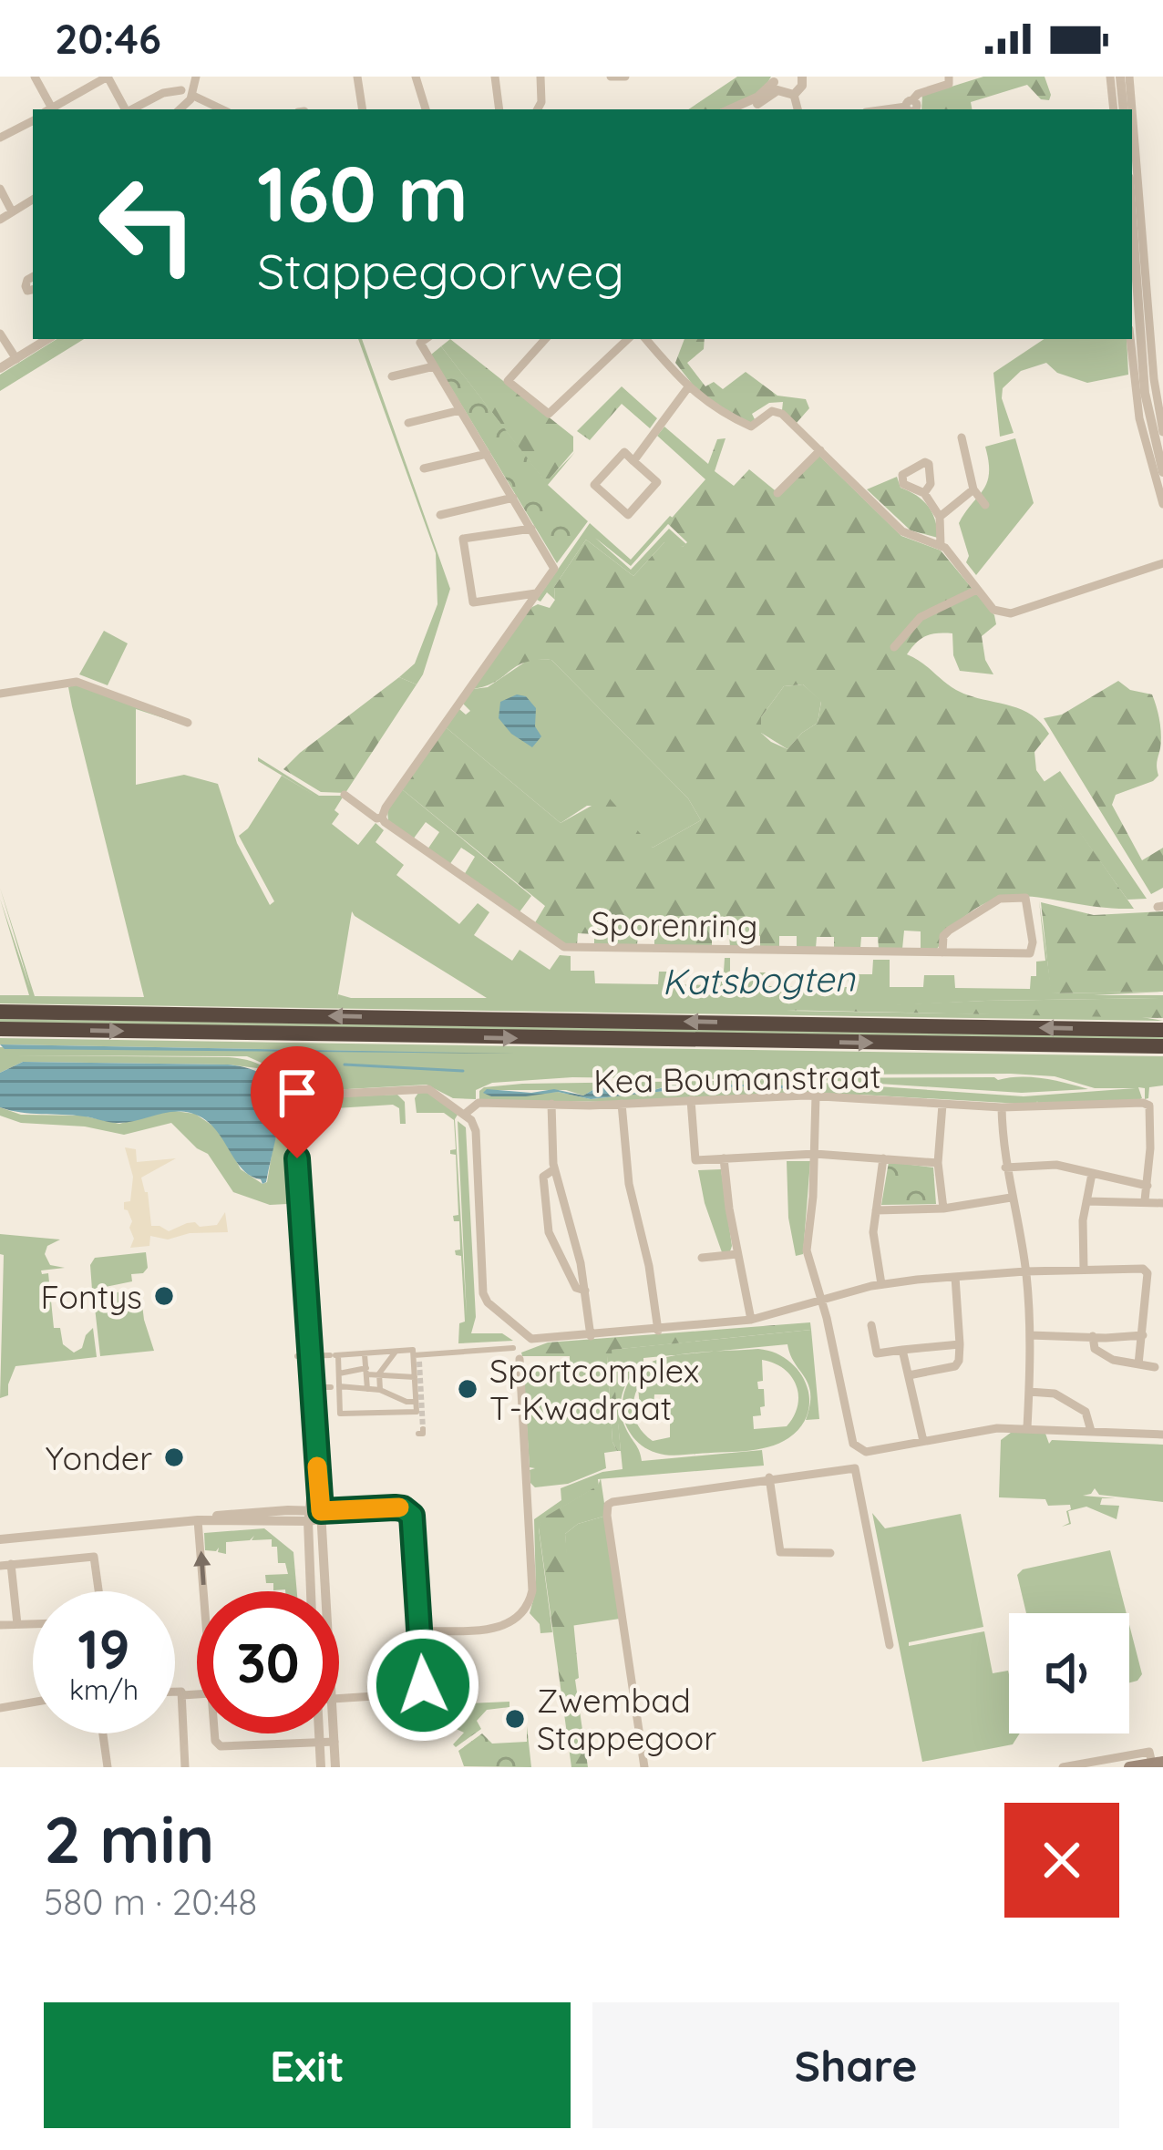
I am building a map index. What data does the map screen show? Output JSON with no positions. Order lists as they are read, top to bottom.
{
  "streets": {
    "street": ["Sporenring", "Kea Boumanstraat"]
  },
  "water": ["Katsbogten"],
  "places": [
    "Fontys",
    "Sportcomplex T-Kwadraat",
    "Yonder",
    "Zwembad Stappegoor"
  ],
  "page": {
    "status": "20:46",
    "turn": ["160 m", "Stappegoorweg"],
    "speed": "19 km/h",
    "limit": "30",
    "heading": ["2 min", "580 m · 20:48"],
    "buttons": ["Exit", "Share"]
  }
}
